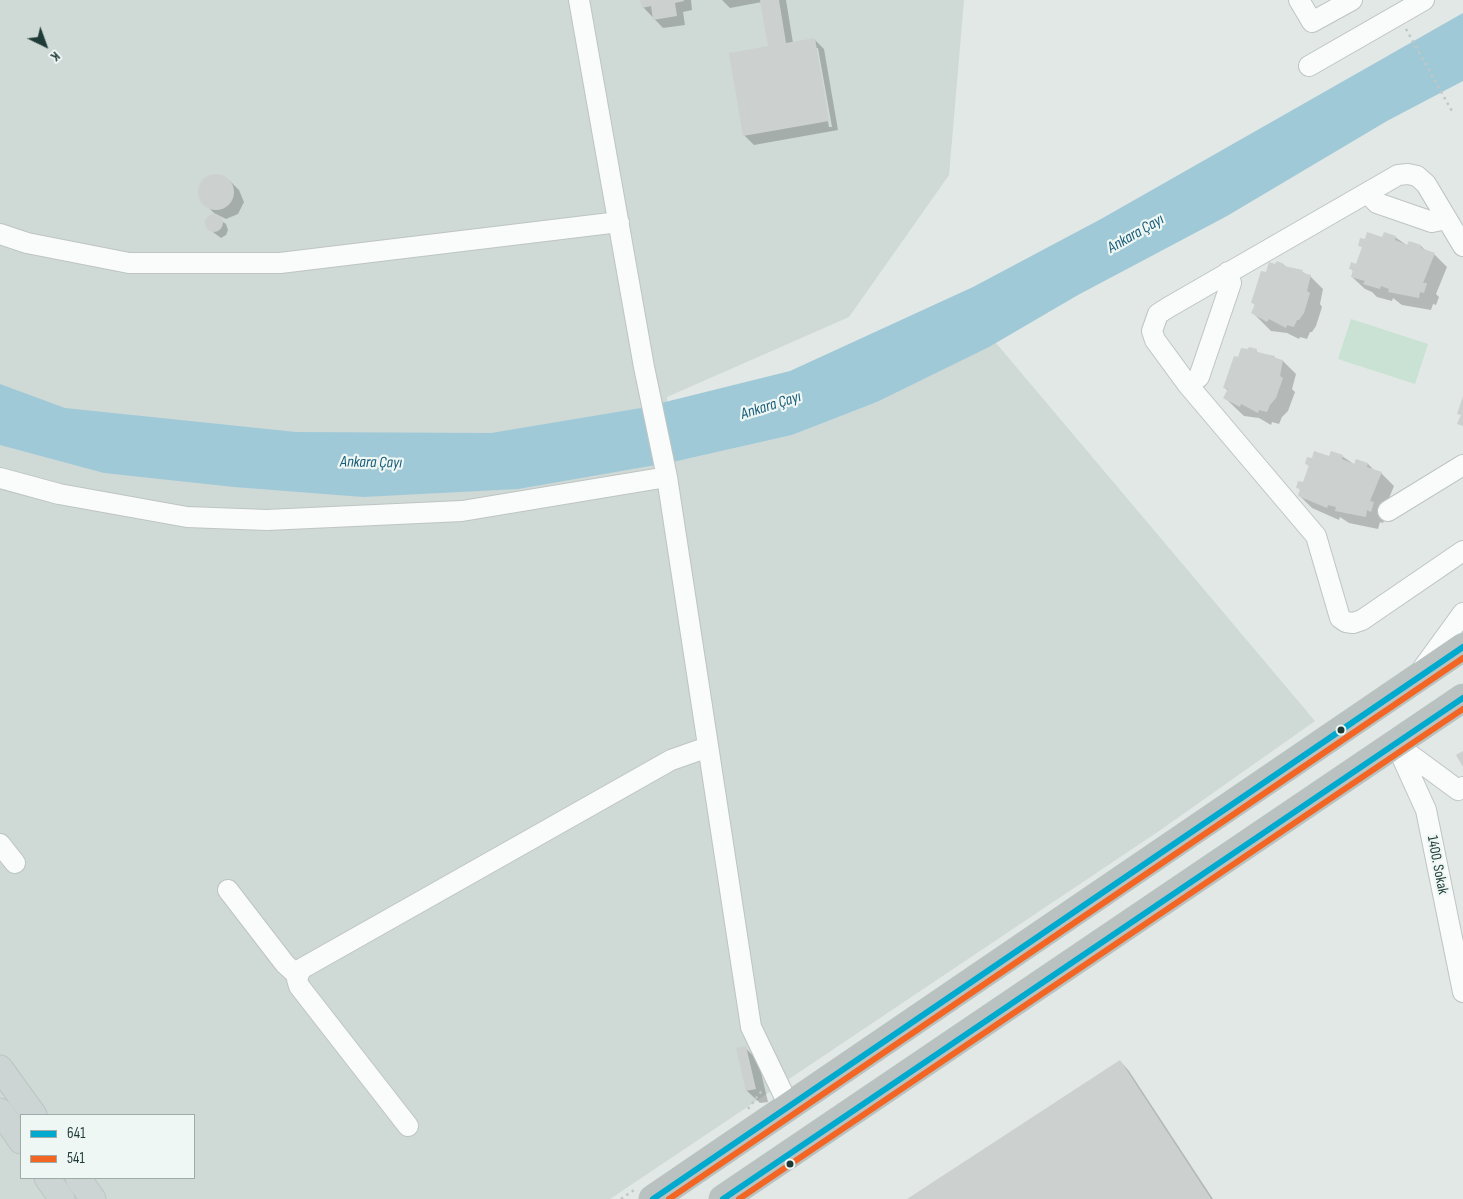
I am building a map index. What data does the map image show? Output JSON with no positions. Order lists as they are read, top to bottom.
{
  "streets": {
    "street": ["1400. Sokak"]
  },
  "water": ["Ankara Çayı"],
  "lines": ["transit line 641", "transit line 541"],
  "legend": ["641", "541"],
  "north": "bottom right"
}
